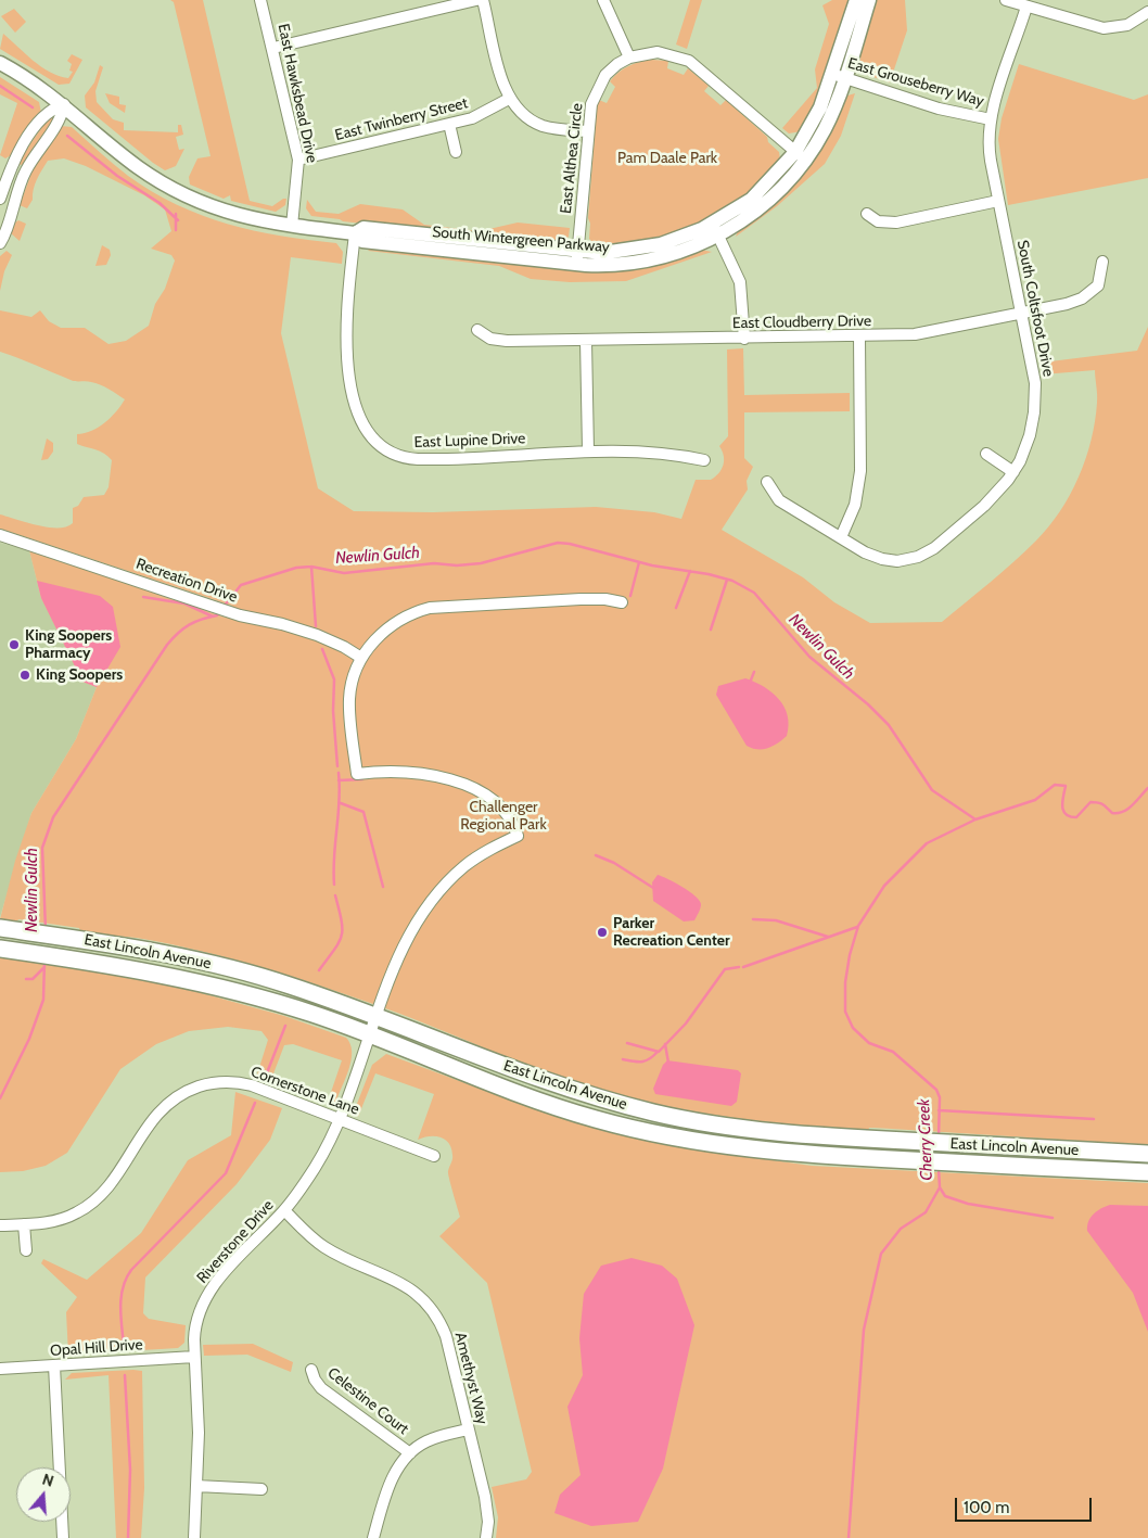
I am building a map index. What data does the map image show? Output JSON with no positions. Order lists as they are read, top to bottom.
{
  "streets": {
    "main road": ["East Lincoln Avenue"],
    "street": [
      "East Grouseberry Way",
      "East Hawksbead Drive",
      "East Twinberry Street",
      "East Althea Circle",
      "South Wintergreen Parkway",
      "South Coltsfoot Drive",
      "East Cloudberry Drive",
      "East Lupine Drive",
      "Recreation Drive",
      "Cornerstone Lane",
      "Riverstone Drive",
      "Opal Hill Drive",
      "Amethyst Way",
      "Celestine Court"
    ]
  },
  "crossings": [
    ["East Grouseberry Way", "South Wintergreen Parkway"],
    ["East Grouseberry Way", "South Coltsfoot Drive"],
    ["East Hawksbead Drive", "East Twinberry Street"],
    ["East Hawksbead Drive", "South Wintergreen Parkway"],
    ["East Althea Circle", "South Wintergreen Parkway"],
    ["South Wintergreen Parkway", "East Lupine Drive"],
    ["South Coltsfoot Drive", "East Cloudberry Drive"],
    ["East Lincoln Avenue", "Riverstone Drive"],
    ["Cornerstone Lane", "Riverstone Drive"],
    ["Riverstone Drive", "Opal Hill Drive"],
    ["Riverstone Drive", "Amethyst Way"]
  ],
  "water": ["Newlin Gulch", "Cherry Creek"],
  "parks": ["Pam Daale Park", "Challenger Regional Park"],
  "places": ["King Soopers Pharmacy", "King Soopers", "Parker Recreation Center"],
  "scale_bar": "100 m",
  "north": "top"
}
